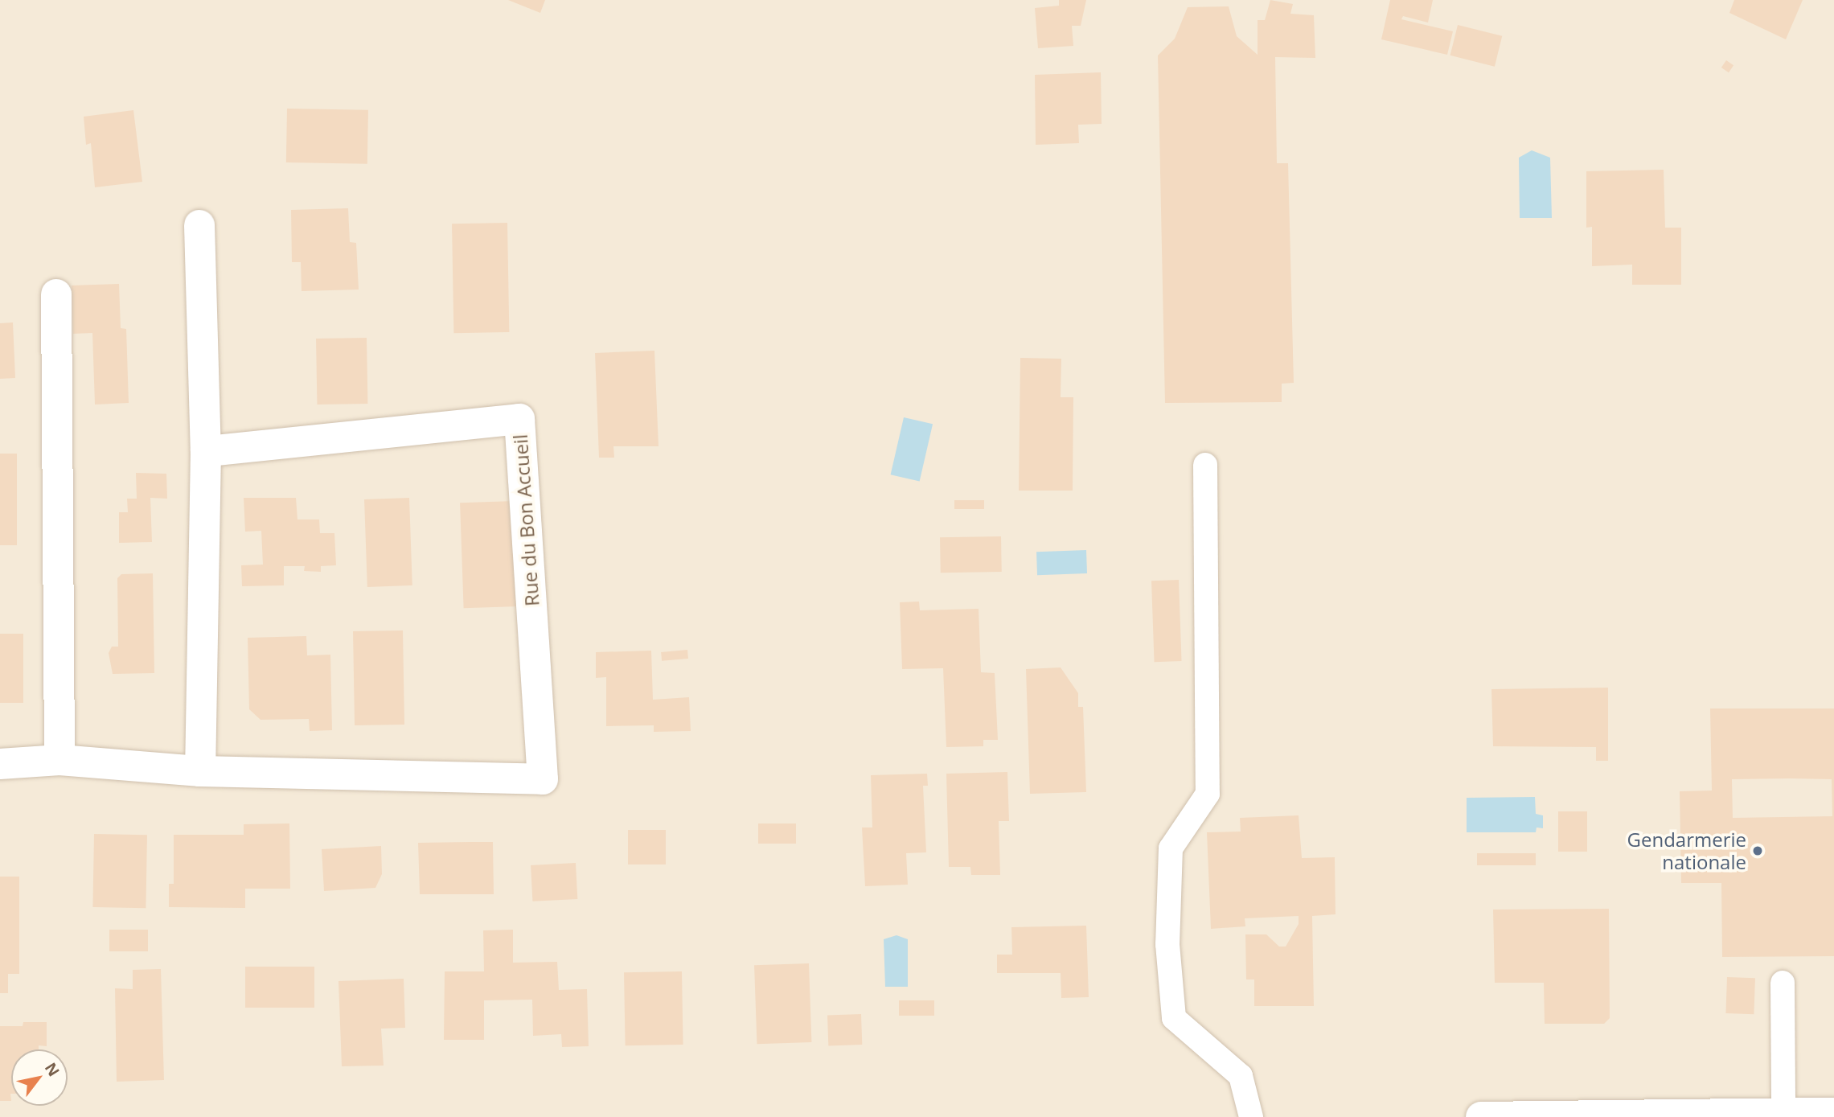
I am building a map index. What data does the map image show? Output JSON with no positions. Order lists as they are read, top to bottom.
{
  "streets": {
    "street": ["Rue du Bon Accueil"]
  },
  "places": ["Gendarmerie nationale"],
  "north": "top right"
}
